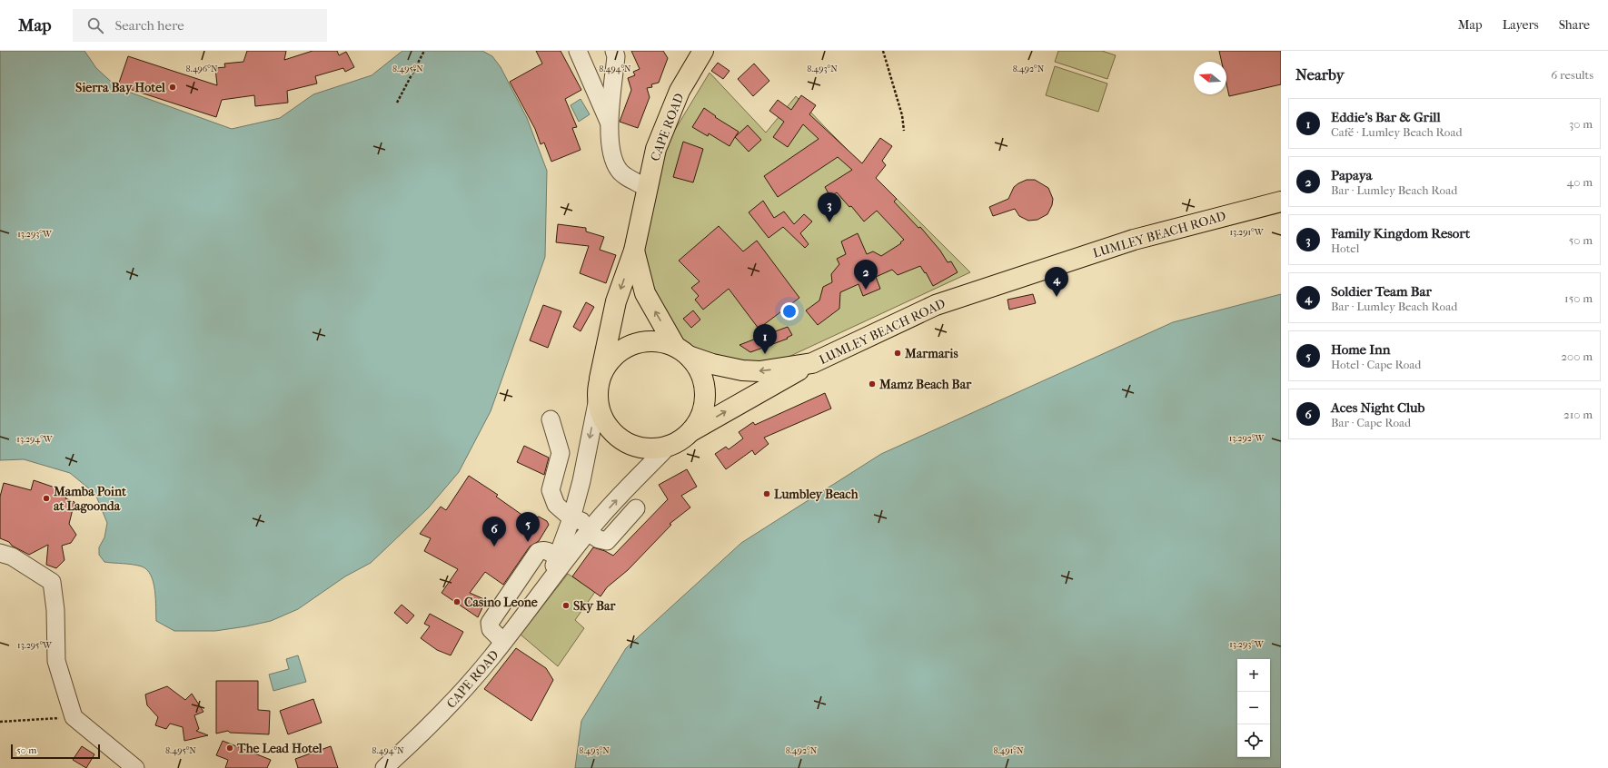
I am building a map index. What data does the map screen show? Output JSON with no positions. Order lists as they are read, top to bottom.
{
  "streets": {
    "main road": ["CAPE ROAD", "LUMLEY BEACH ROAD"]
  },
  "crossings": [
    ["CAPE ROAD", "LUMLEY BEACH ROAD"]
  ],
  "places": [
    "Sierra Bay Hotel",
    "Marmaris",
    "Mamz Beach Bar",
    "Lumbley Beach",
    "Mamba Point at Lagoonda",
    "Casino Leone",
    "Sky Bar",
    "The Lead Hotel"
  ],
  "scale_bar": "50 m",
  "north": "left",
  "page": {
    "header": "Map",
    "search": "Search here",
    "nav": ["Map", "Layers", "Share"],
    "heading": ["Nearby", "6 results"],
    "list": [
      {
        "mark": "1",
        "name": "Eddie’s Bar & Grill",
        "note": "Café · Lumley Beach Road",
        "value": "30 m"
      },
      {
        "mark": "2",
        "name": "Papaya",
        "note": "Bar · Lumley Beach Road",
        "value": "40 m"
      },
      {
        "mark": "3",
        "name": "Family Kingdom Resort",
        "note": "Hotel",
        "value": "50 m"
      },
      {
        "mark": "4",
        "name": "Soldier Team Bar",
        "note": "Bar · Lumley Beach Road",
        "value": "150 m"
      },
      {
        "mark": "5",
        "name": "Home Inn",
        "note": "Hotel · Cape Road",
        "value": "200 m"
      },
      {
        "mark": "6",
        "name": "Aces Night Club",
        "note": "Bar · Cape Road",
        "value": "210 m"
      }
    ],
    "pins": [
      "3",
      "2",
      "4",
      "1",
      "5",
      "6"
    ],
    "map_buttons": ["+", "−"],
    "scale": "50 m"
  },
  "coordinates": [
    "8.496°N",
    "8.495°N",
    "8.494°N",
    "8.493°N",
    "8.492°N",
    "13.291°W",
    "13.293°W",
    "13.292°W",
    "13.294°W",
    "13.295°W",
    "8.491°N"
  ]
}
